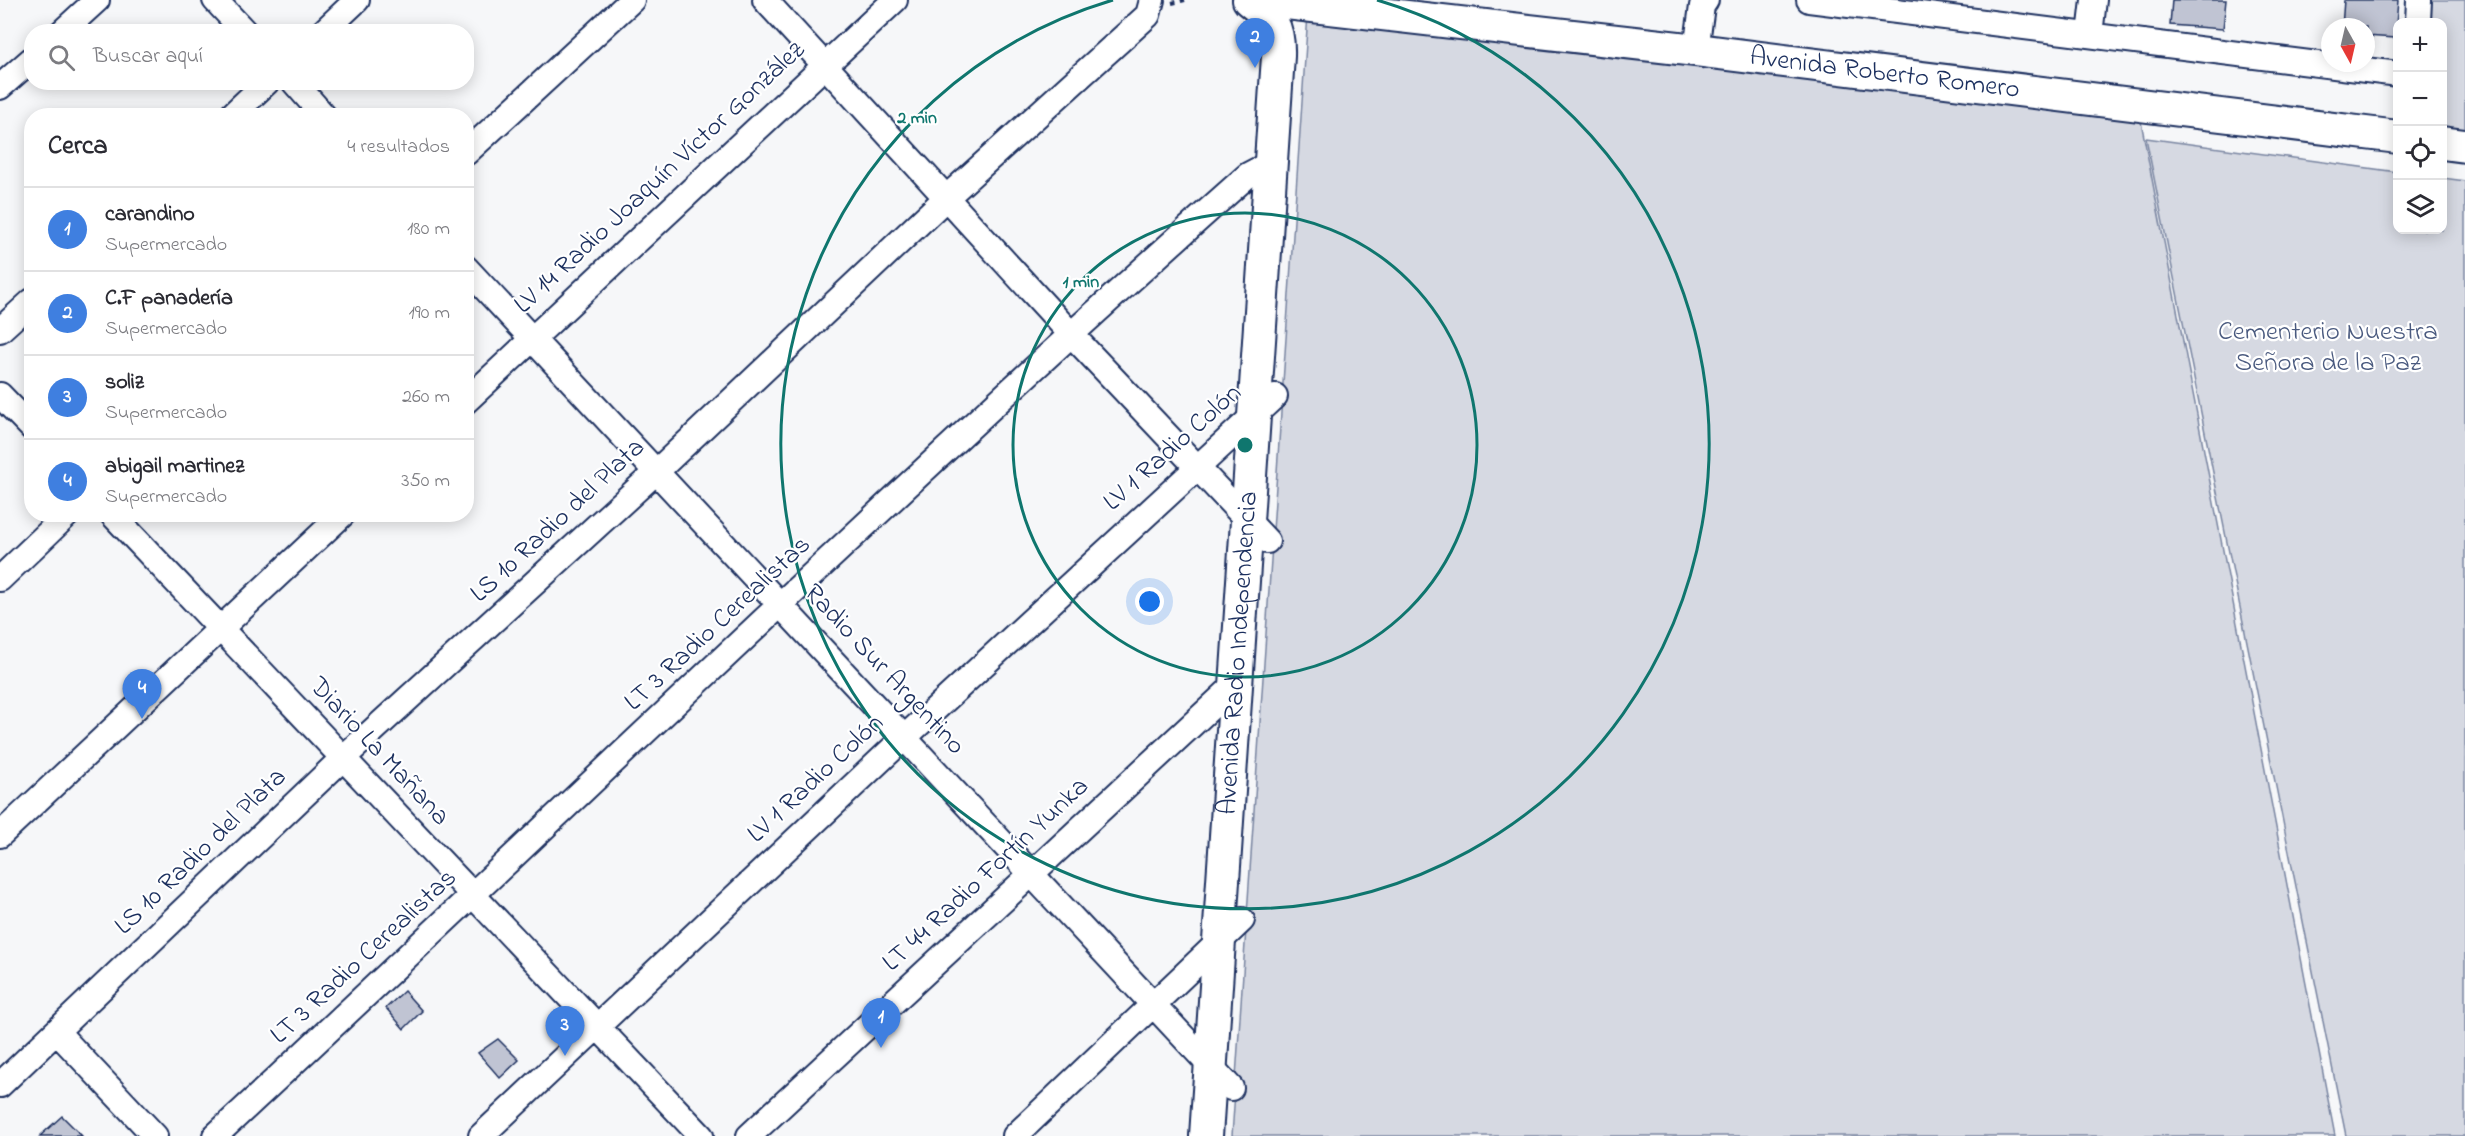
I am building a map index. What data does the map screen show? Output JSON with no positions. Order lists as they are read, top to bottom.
{
  "streets": {
    "main road": ["Avenida Roberto Romero", "Avenida Radio Independencia"],
    "street": [
      "LV 14 Radio Joaquín Víctor González",
      "LV 1 Radio Colón",
      "LS 10 Radio del Plata",
      "LT 3 Radio Cerealistas",
      "Radio Sur Argentino",
      "Diario La Mañana",
      "LT 44 Radio Fortín Yunka"
    ]
  },
  "crossings": [
    ["Avenida Roberto Romero", "Avenida Radio Independencia"],
    ["LV 14 Radio Joaquín Víctor González", "Radio Sur Argentino"],
    ["LV 1 Radio Colón", "Avenida Radio Independencia"],
    ["LV 1 Radio Colón", "Radio Sur Argentino"],
    ["LV 1 Radio Colón", "Diario La Mañana"],
    ["LS 10 Radio del Plata", "Radio Sur Argentino"],
    ["LS 10 Radio del Plata", "Diario La Mañana"],
    ["LT 3 Radio Cerealistas", "Avenida Radio Independencia"],
    ["LT 3 Radio Cerealistas", "Radio Sur Argentino"],
    ["LT 3 Radio Cerealistas", "Diario La Mañana"],
    ["Avenida Radio Independencia", "Radio Sur Argentino"],
    ["Avenida Radio Independencia", "LT 44 Radio Fortín Yunka"],
    ["Radio Sur Argentino", "LT 44 Radio Fortín Yunka"]
  ],
  "parks": ["Cementerio Nuestra Señora de la Paz"],
  "north": "bottom",
  "page": {
    "map_buttons": ["+", "−"],
    "pins": [
      "2",
      "4",
      "1",
      "3"
    ],
    "search": "Buscar aquí",
    "heading": ["Cerca", "4 resultados"],
    "list": [
      {
        "mark": "1",
        "name": "carandino",
        "note": "Supermercado",
        "value": "180 m"
      },
      {
        "mark": "2",
        "name": "C.F panadería",
        "note": "Supermercado",
        "value": "190 m"
      },
      {
        "mark": "3",
        "name": "soliz",
        "note": "Supermercado",
        "value": "260 m"
      },
      {
        "mark": "4",
        "name": "abigail martinez",
        "note": "Supermercado",
        "value": "350 m"
      }
    ]
  },
  "rings": ["2 min", "1 min"]
}
